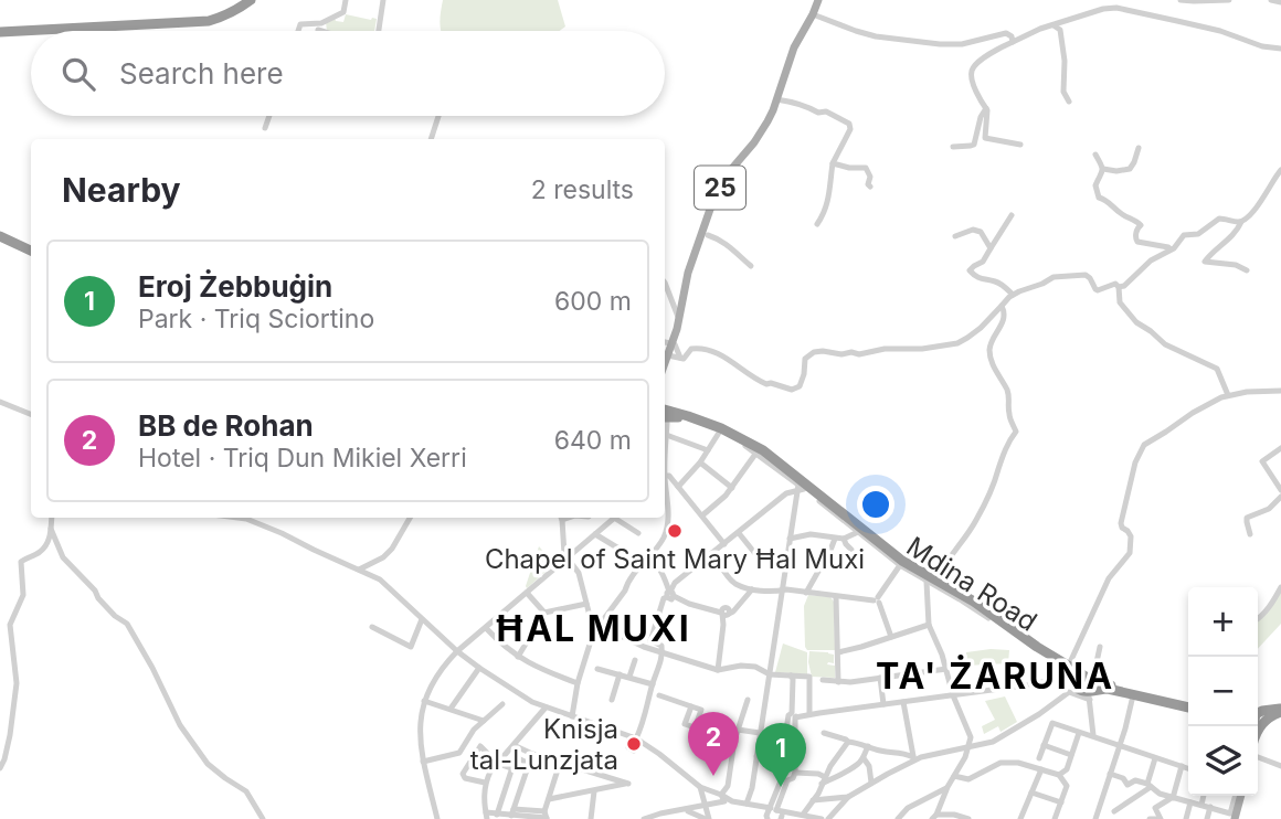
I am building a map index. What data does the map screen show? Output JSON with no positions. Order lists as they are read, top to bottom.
{
  "streets": {
    "highway": ["Mdina Road"],
    "main road": ["25"]
  },
  "districts": ["ĦAL MUXI", "TA' ŻARUNA"],
  "places": ["Chapel of Saint Mary Ħal Muxi", "Knisja tal-Lunzjata"],
  "page": {
    "search": "Search here",
    "heading": ["Nearby", "2 results"],
    "list": [
      {
        "mark": "1",
        "name": "Eroj Żebbuġin",
        "note": "Park · Triq Sciortino",
        "value": "600 m"
      },
      {
        "mark": "2",
        "name": "BB de Rohan",
        "note": "Hotel · Triq Dun Mikiel Xerri",
        "value": "640 m"
      }
    ],
    "map_buttons": ["+", "−"],
    "pins": ["2", "1"]
  }
}
